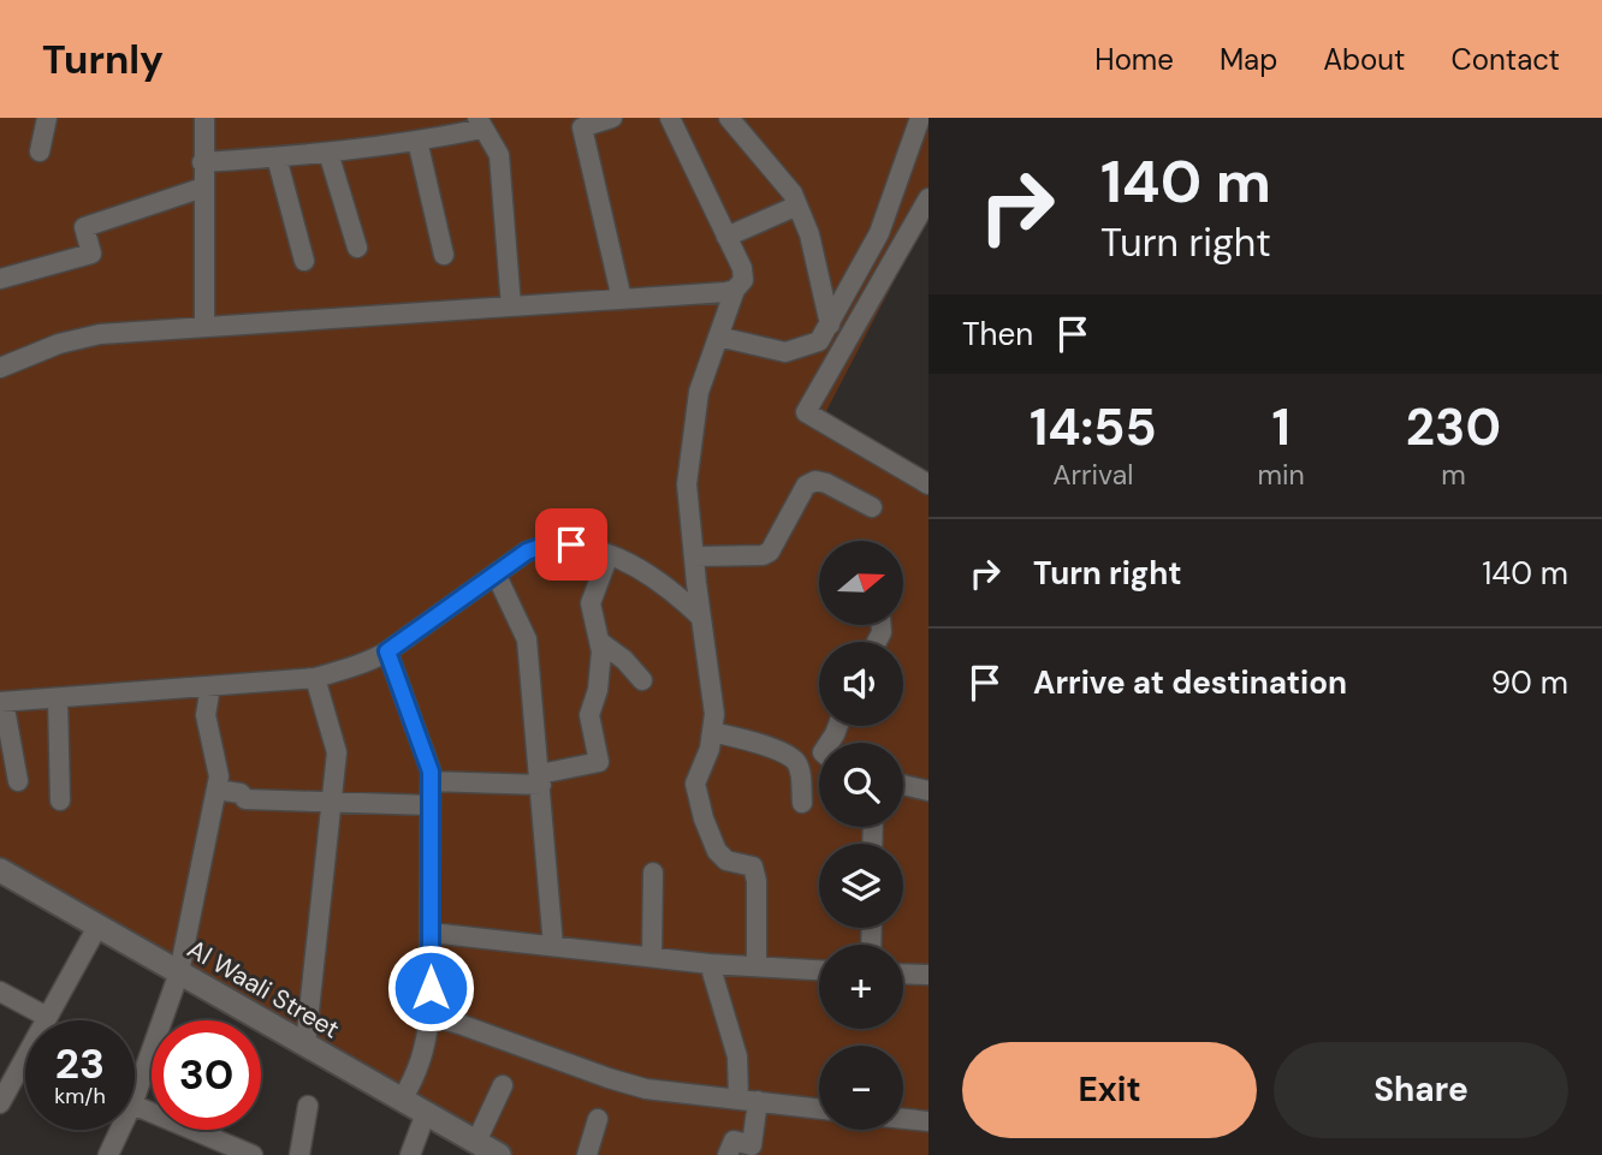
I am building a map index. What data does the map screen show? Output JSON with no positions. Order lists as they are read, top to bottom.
{
  "streets": {
    "street": ["Al Waali Street"]
  },
  "north": "right",
  "page": {
    "header": "Turnly",
    "nav": [
      "Home",
      "Map",
      "About",
      "Contact"
    ],
    "turn": ["140 m", "Turn right"],
    "then": "Then",
    "eta": [
      "14:55",
      "Arrival",
      "1",
      "min",
      "230",
      "m"
    ],
    "list": [
      {
        "name": "Turn right",
        "value": "140 m"
      },
      {
        "name": "Arrive at destination",
        "value": "90 m"
      }
    ],
    "map_buttons": ["+", "−"],
    "speed": "23 km/h",
    "limit": "30",
    "buttons": ["Exit", "Share"]
  }
}
